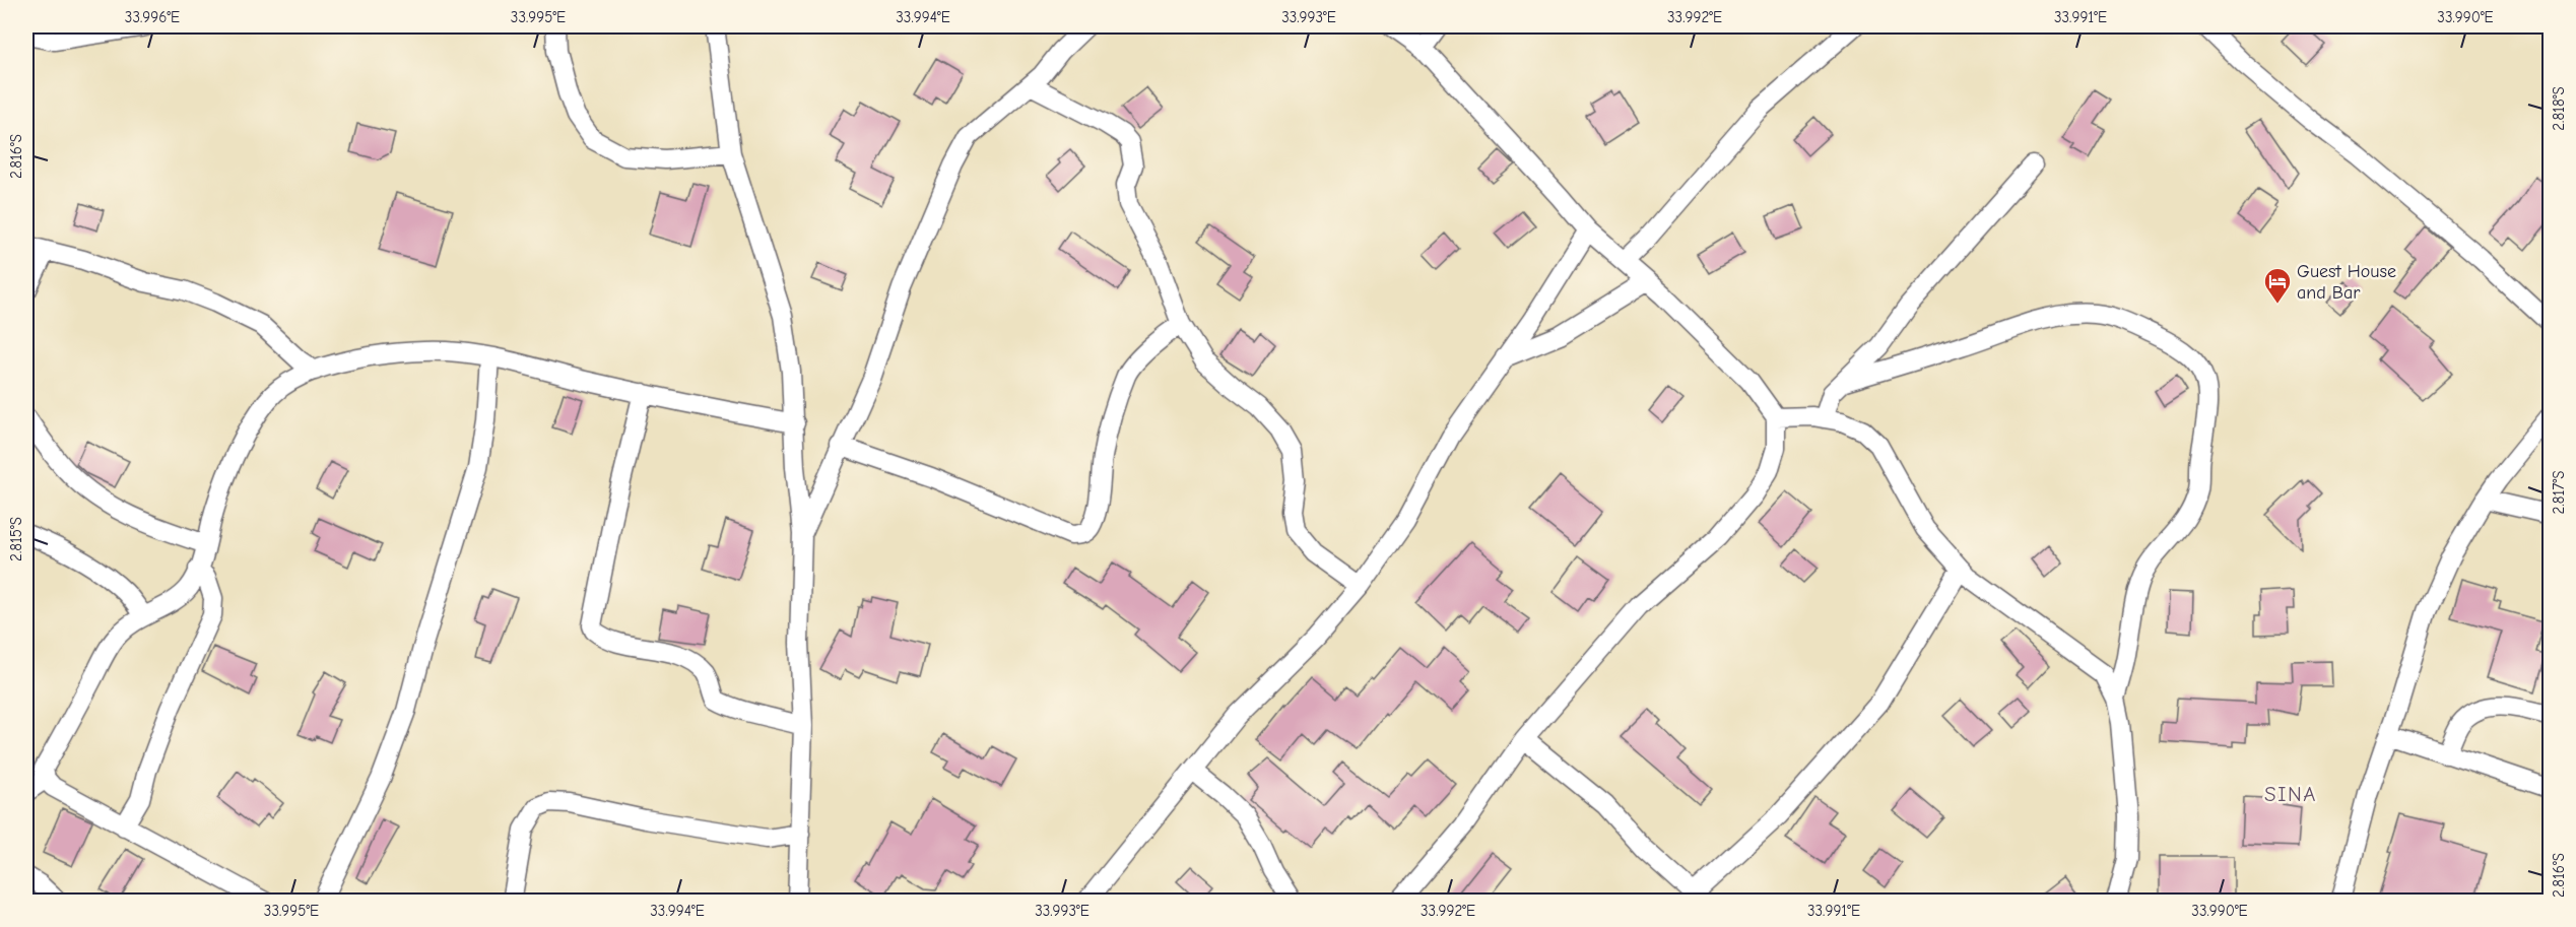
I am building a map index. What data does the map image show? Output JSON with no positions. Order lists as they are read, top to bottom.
{
  "districts": ["SINA"],
  "places": {
    "hotel": ["Guest House and Bar"]
  },
  "coordinates": [
    "33.996°E",
    "33.995°E",
    "33.994°E",
    "33.993°E",
    "33.992°E",
    "33.991°E",
    "33.990°E",
    "2.818°S",
    "2.816°S",
    "2.817°S",
    "2.815°S"
  ]
}
